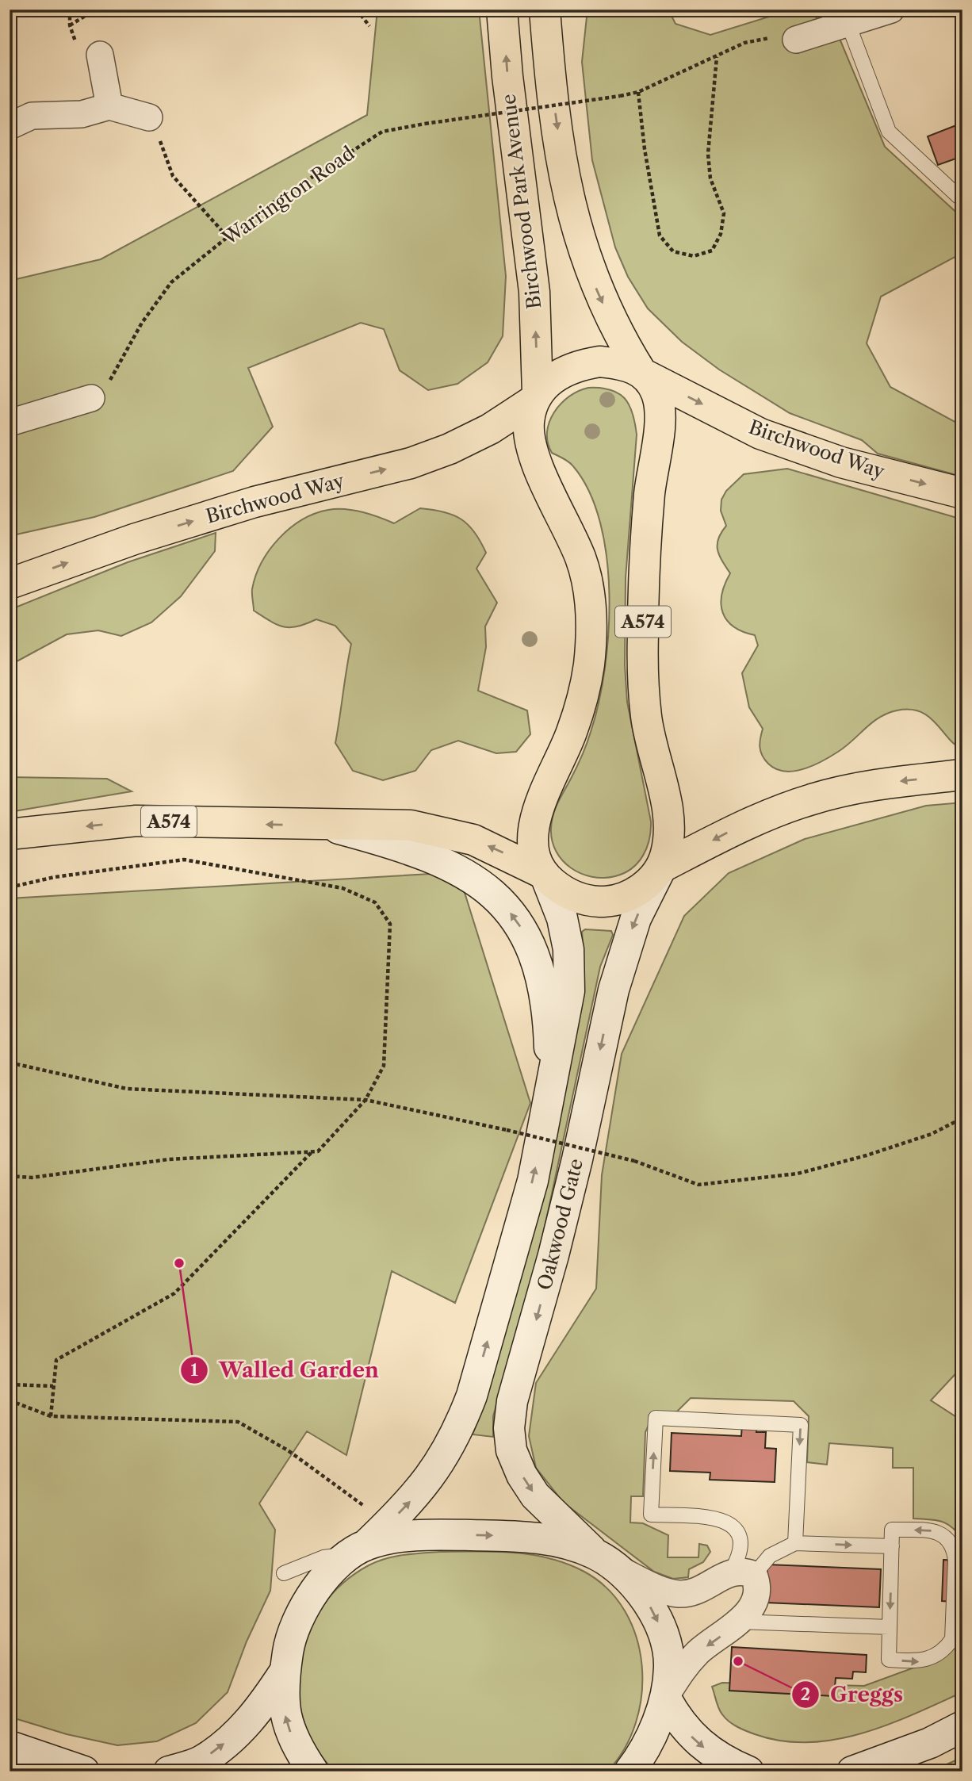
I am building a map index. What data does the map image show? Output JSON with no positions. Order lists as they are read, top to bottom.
{
  "streets": {
    "main road": ["Birchwood Park Avenue", "Birchwood Way", "A574"],
    "street": ["Oakwood Gate"],
    "path": ["Warrington Road"]
  },
  "crossings": [
    ["Birchwood Park Avenue", "Birchwood Way"],
    ["Birchwood Park Avenue", "A574"],
    ["Birchwood Way", "A574"],
    ["A574", "Oakwood Gate"]
  ],
  "one_way": ["Birchwood Way"],
  "places": ["Walled Garden", "Greggs"]
}
